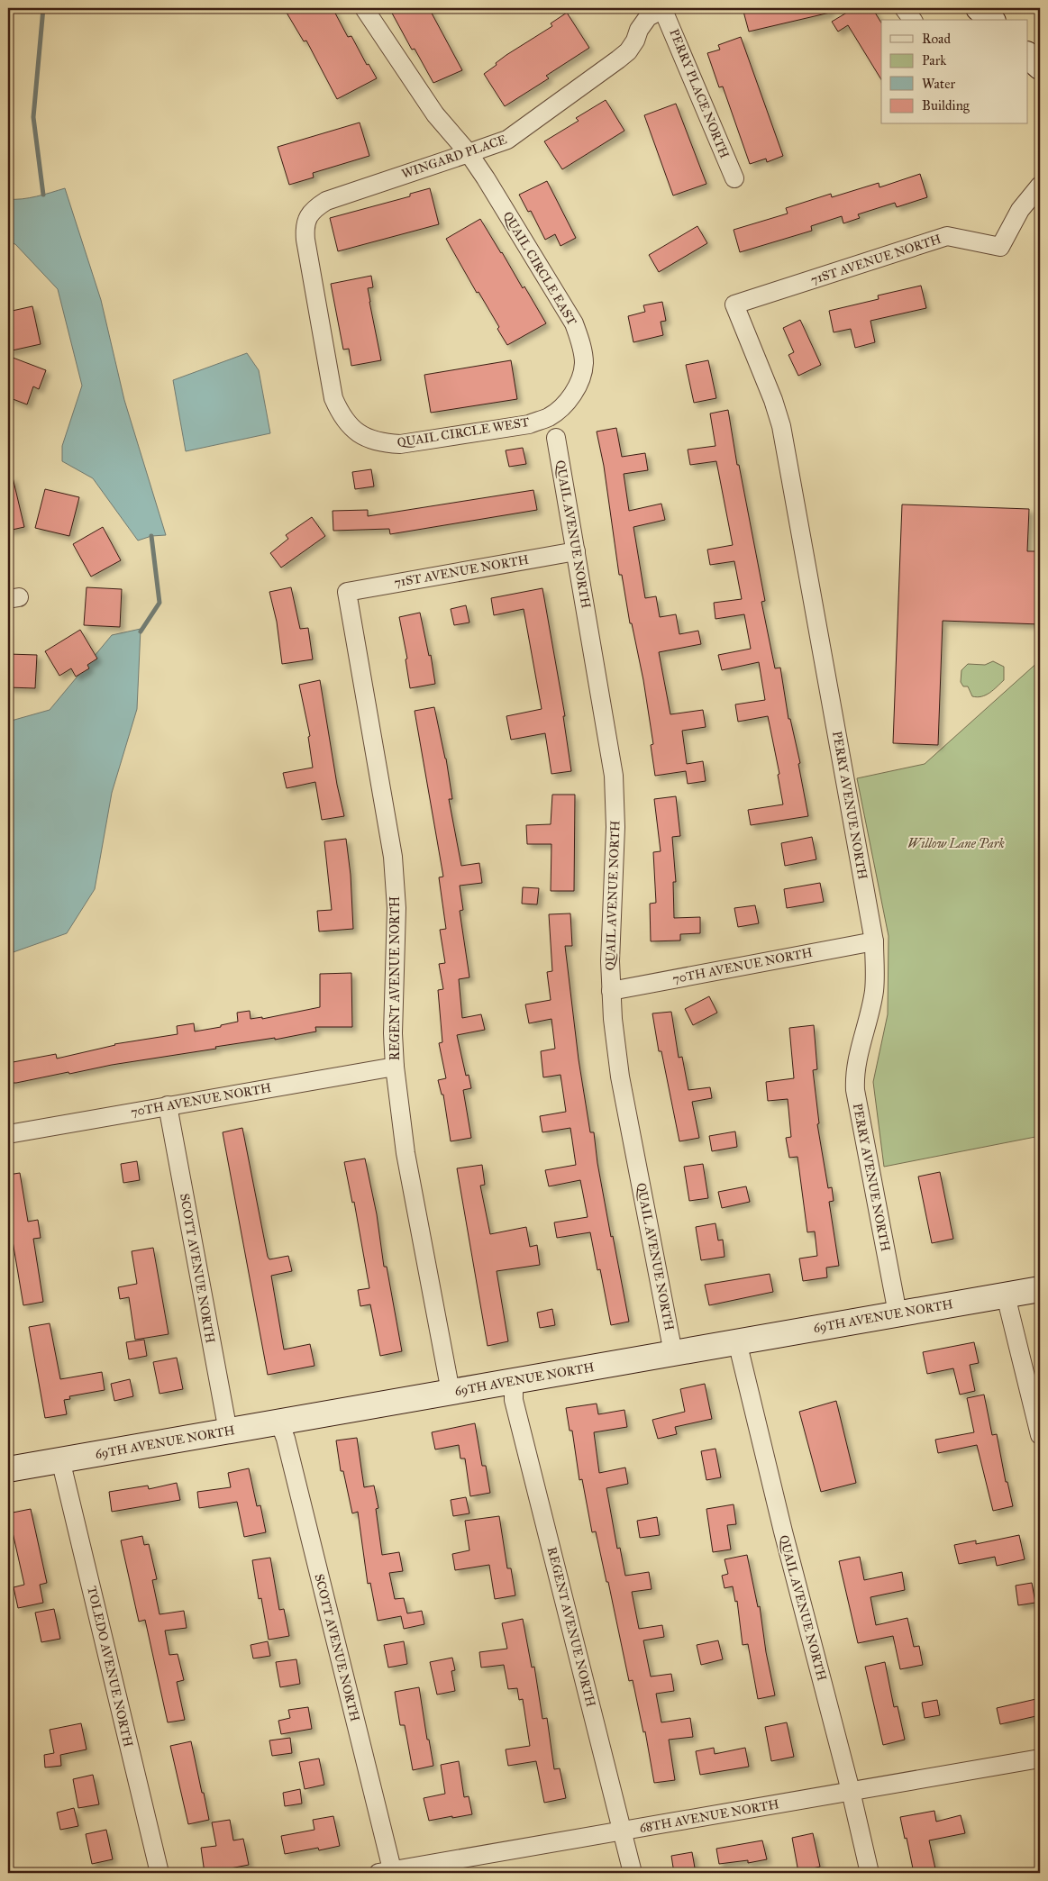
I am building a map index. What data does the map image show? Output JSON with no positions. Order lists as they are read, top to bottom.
{
  "streets": {
    "street": [
      "PERRY PLACE NORTH",
      "WINGARD PLACE",
      "71ST AVENUE NORTH",
      "QUAIL CIRCLE EAST",
      "QUAIL CIRCLE WEST",
      "QUAIL AVENUE NORTH",
      "PERRY AVENUE NORTH",
      "70TH AVENUE NORTH",
      "REGENT AVENUE NORTH",
      "SCOTT AVENUE NORTH",
      "69TH AVENUE NORTH",
      "TOLEDO AVENUE NORTH",
      "68TH AVENUE NORTH"
    ]
  },
  "crossings": [
    ["PERRY PLACE NORTH", "WINGARD PLACE"],
    ["WINGARD PLACE", "QUAIL CIRCLE EAST"],
    ["WINGARD PLACE", "QUAIL CIRCLE WEST"],
    ["71ST AVENUE NORTH", "QUAIL AVENUE NORTH"],
    ["71ST AVENUE NORTH", "PERRY AVENUE NORTH"],
    ["71ST AVENUE NORTH", "REGENT AVENUE NORTH"],
    ["QUAIL CIRCLE EAST", "QUAIL CIRCLE WEST"],
    ["QUAIL AVENUE NORTH", "70TH AVENUE NORTH"],
    ["QUAIL AVENUE NORTH", "69TH AVENUE NORTH"],
    ["QUAIL AVENUE NORTH", "68TH AVENUE NORTH"],
    ["PERRY AVENUE NORTH", "70TH AVENUE NORTH"],
    ["PERRY AVENUE NORTH", "69TH AVENUE NORTH"],
    ["70TH AVENUE NORTH", "REGENT AVENUE NORTH"],
    ["70TH AVENUE NORTH", "SCOTT AVENUE NORTH"],
    ["REGENT AVENUE NORTH", "69TH AVENUE NORTH"],
    ["REGENT AVENUE NORTH", "68TH AVENUE NORTH"],
    ["SCOTT AVENUE NORTH", "69TH AVENUE NORTH"],
    ["SCOTT AVENUE NORTH", "68TH AVENUE NORTH"],
    ["69TH AVENUE NORTH", "TOLEDO AVENUE NORTH"]
  ],
  "parks": ["Willow Lane Park"],
  "legend": [
    "Road",
    "Park",
    "Water",
    "Building"
  ]
}
